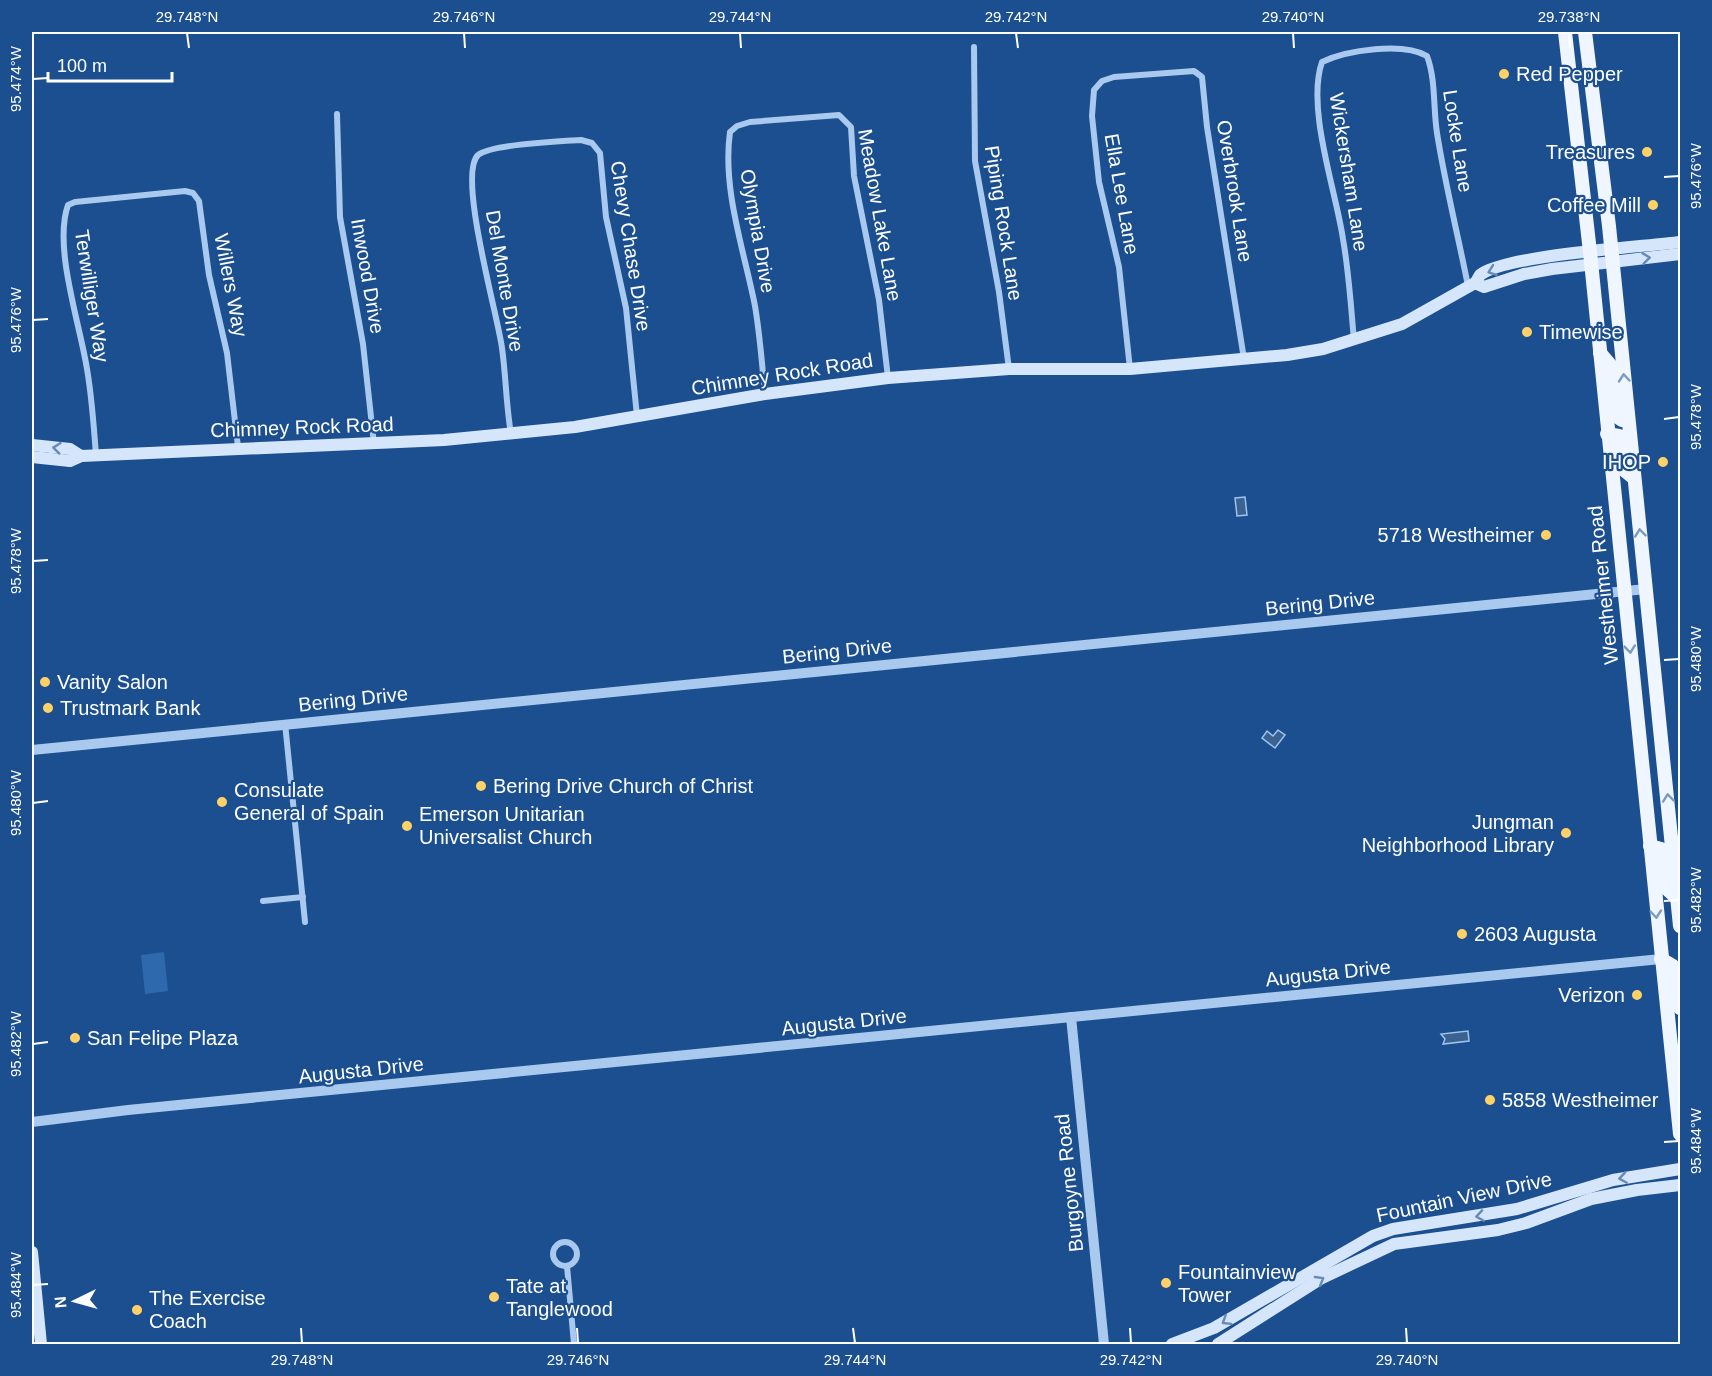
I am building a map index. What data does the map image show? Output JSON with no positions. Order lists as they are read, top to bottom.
{
  "streets": {
    "main road": ["Chimney Rock Road", "Westheimer Road", "Fountain View Drive"],
    "street": [
      "Locke Lane",
      "Wickersham Lane",
      "Overbrook Lane",
      "Ella Lee Lane",
      "Meadow Lake Lane",
      "Piping Rock Lane",
      "Olympia Drive",
      "Chevy Chase Drive",
      "Inwood Drive",
      "Del Monte Drive",
      "Willers Way",
      "Terwilliger Way",
      "Bering Drive",
      "Augusta Drive",
      "Burgoyne Road"
    ]
  },
  "crossings": [
    ["Locke Lane", "Wickersham Lane"],
    ["Locke Lane", "Chimney Rock Road"],
    ["Wickersham Lane", "Chimney Rock Road"],
    ["Overbrook Lane", "Ella Lee Lane"],
    ["Overbrook Lane", "Chimney Rock Road"],
    ["Ella Lee Lane", "Chimney Rock Road"],
    ["Meadow Lake Lane", "Olympia Drive"],
    ["Meadow Lake Lane", "Chimney Rock Road"],
    ["Piping Rock Lane", "Chimney Rock Road"],
    ["Olympia Drive", "Chimney Rock Road"],
    ["Chevy Chase Drive", "Del Monte Drive"],
    ["Chevy Chase Drive", "Chimney Rock Road"],
    ["Inwood Drive", "Chimney Rock Road"],
    ["Del Monte Drive", "Chimney Rock Road"],
    ["Willers Way", "Terwilliger Way"],
    ["Willers Way", "Chimney Rock Road"],
    ["Terwilliger Way", "Chimney Rock Road"],
    ["Chimney Rock Road", "Westheimer Road"],
    ["Westheimer Road", "Bering Drive"],
    ["Westheimer Road", "Augusta Drive"],
    ["Augusta Drive", "Burgoyne Road"]
  ],
  "places": [
    "Red Pepper",
    "Treasures",
    "Coffee Mill",
    "Timewise",
    "IHOP",
    "5718 Westheimer",
    "Vanity Salon",
    "Trustmark Bank",
    "Bering Drive Church of Christ",
    "Consulate General of Spain",
    "Emerson Unitarian Universalist Church",
    "Jungman Neighborhood Library",
    "2603 Augusta",
    "Verizon",
    "San Felipe Plaza",
    "5858 Westheimer",
    "Fountainview Tower",
    "Tate at Tanglewood",
    "The Exercise Coach"
  ],
  "scale_bar": "100 m",
  "north": "left",
  "coordinates": [
    "29.748°N",
    "29.746°N",
    "29.744°N",
    "29.742°N",
    "29.740°N",
    "29.738°N",
    "95.474°W",
    "95.476°W",
    "95.478°W",
    "95.480°W",
    "95.482°W",
    "95.484°W"
  ]
}
